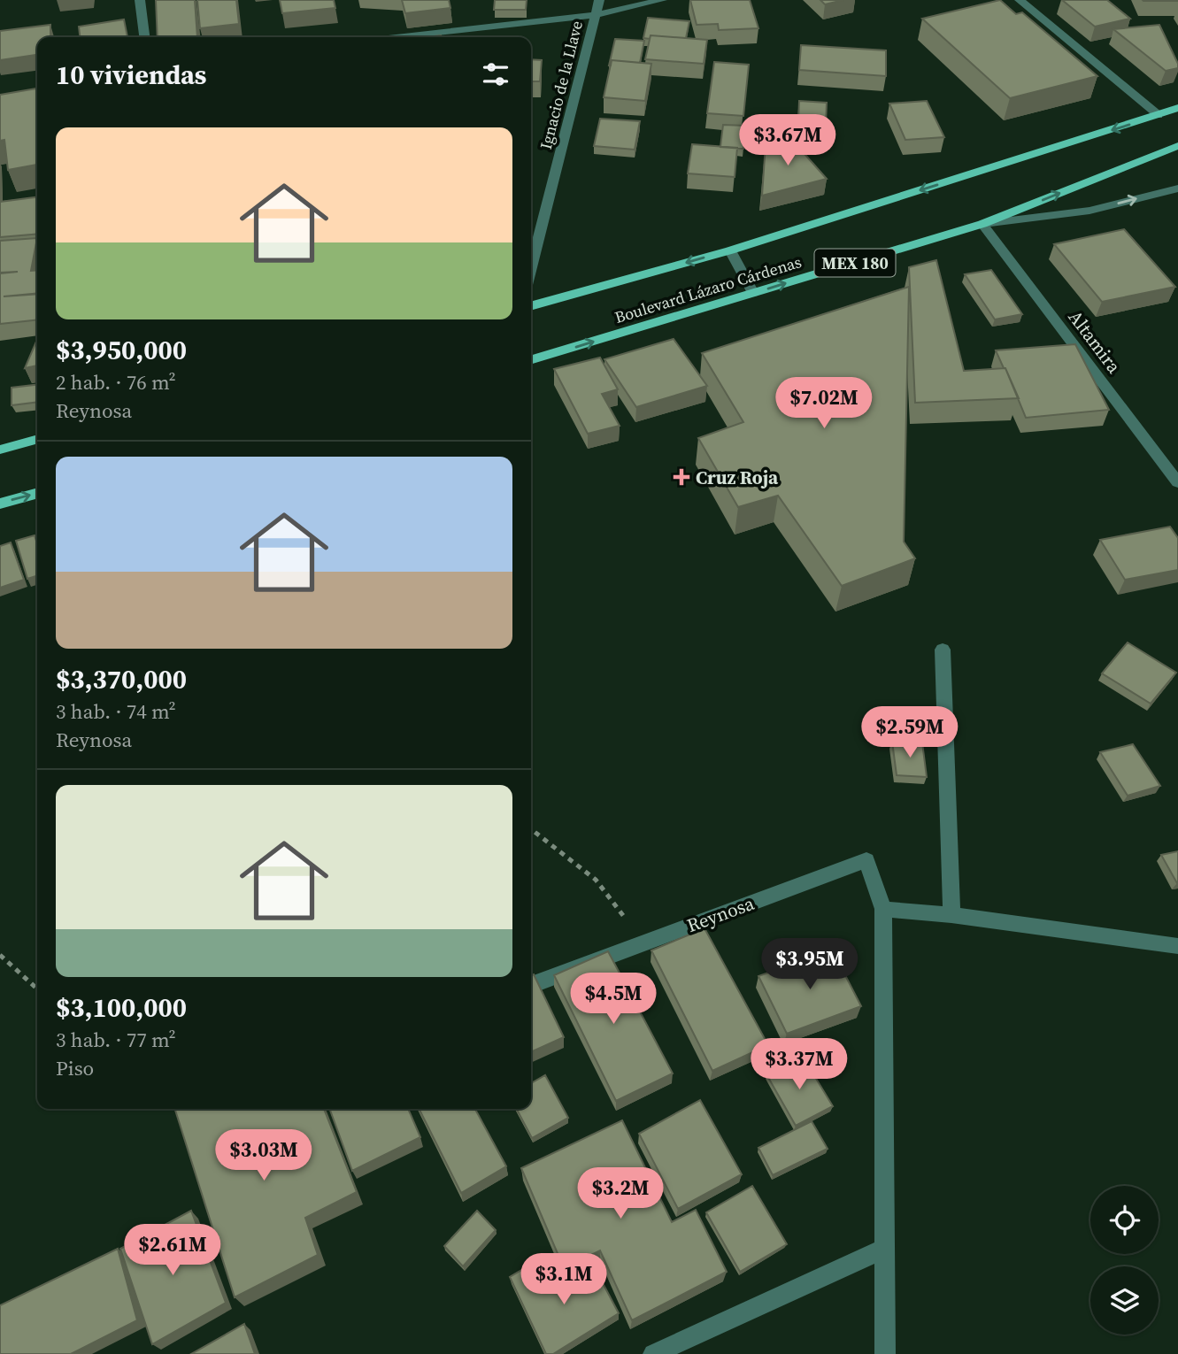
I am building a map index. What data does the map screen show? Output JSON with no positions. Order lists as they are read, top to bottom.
{
  "streets": {
    "main road": ["MEX 180", "Boulevard Lázaro Cárdenas"],
    "street": ["Ignacio de la Llave", "Altamira", "Reynosa"]
  },
  "crossings": [
    ["Boulevard Lázaro Cárdenas", "Altamira"]
  ],
  "places": {
    "health": ["Cruz Roja"]
  },
  "page": {
    "heading": "10 viviendas",
    "list": [
      {
        "name": "$3,950,000",
        "note": "2 hab. · 76 m² · Reynosa"
      },
      {
        "name": "$3,370,000",
        "note": "3 hab. · 74 m² · Reynosa"
      },
      {
        "name": "$3,100,000",
        "note": "3 hab. · 77 m² · Piso"
      }
    ],
    "price": [
      "$3.67M",
      "$7.02M",
      "$2.59M",
      "$3.95M",
      "$4.5M",
      "$3.37M",
      "$3.03M",
      "$3.2M",
      "$2.61M",
      "$3.1M"
    ]
  }
}
